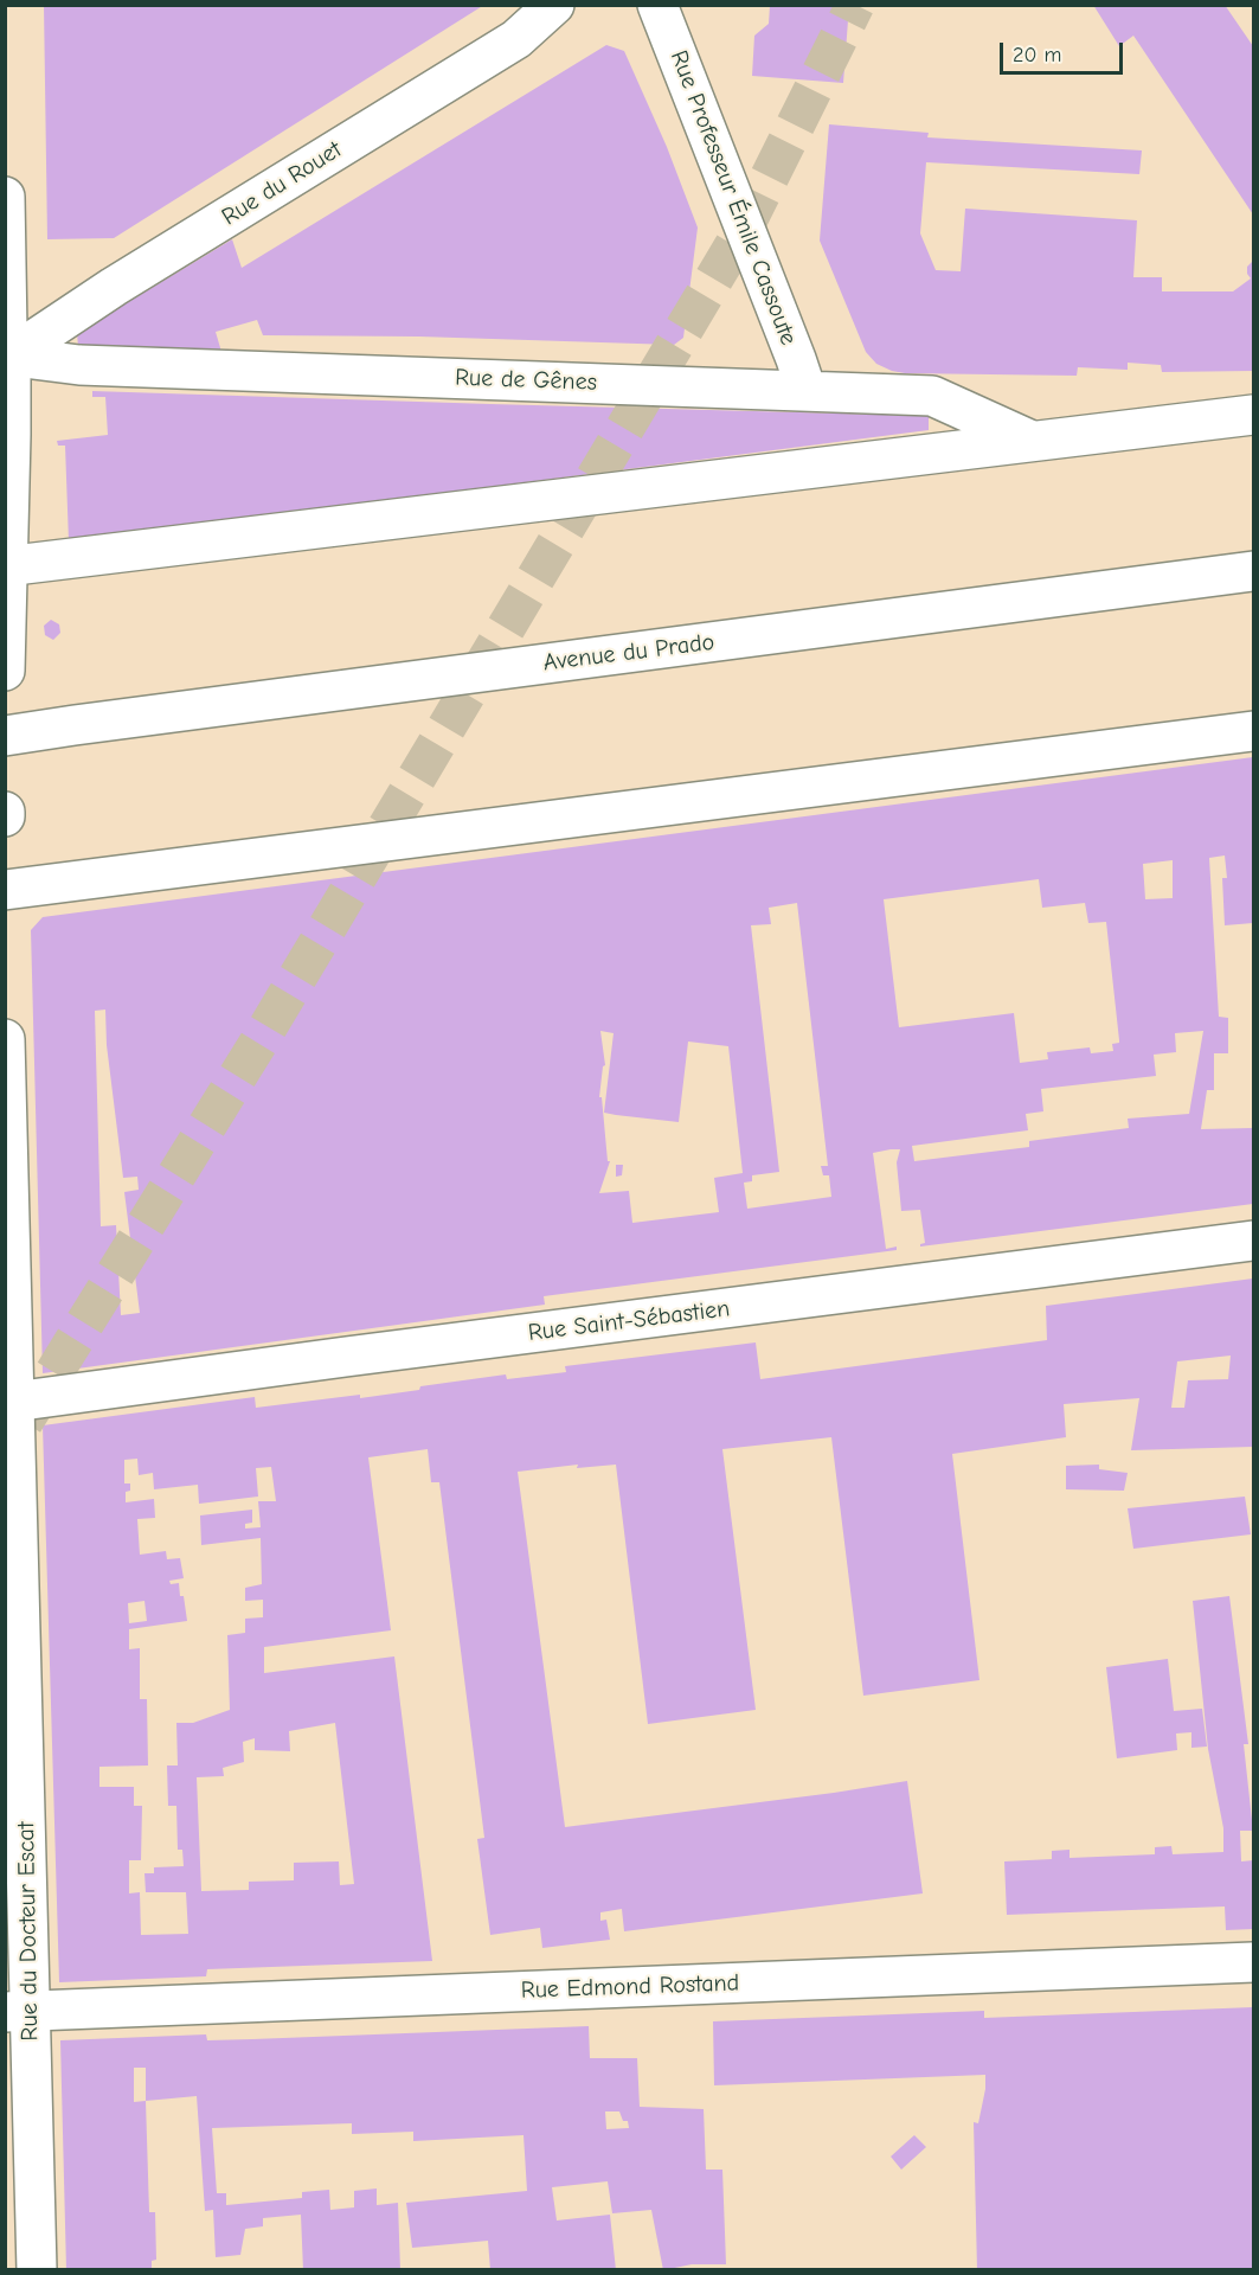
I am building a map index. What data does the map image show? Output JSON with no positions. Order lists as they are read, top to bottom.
{
  "streets": {
    "street": [
      "Rue du Rouet",
      "Rue Professeur Émile Cassoute",
      "Rue de Gênes",
      "Avenue du Prado",
      "Rue Saint-Sébastien",
      "Rue du Docteur Escat",
      "Rue Edmond Rostand"
    ]
  },
  "crossings": [
    ["Rue du Rouet", "Rue de Gênes"],
    ["Rue Professeur Émile Cassoute", "Rue de Gênes"],
    ["Rue Saint-Sébastien", "Rue du Docteur Escat"],
    ["Rue du Docteur Escat", "Rue Edmond Rostand"]
  ],
  "scale_bar": "20 m"
}
